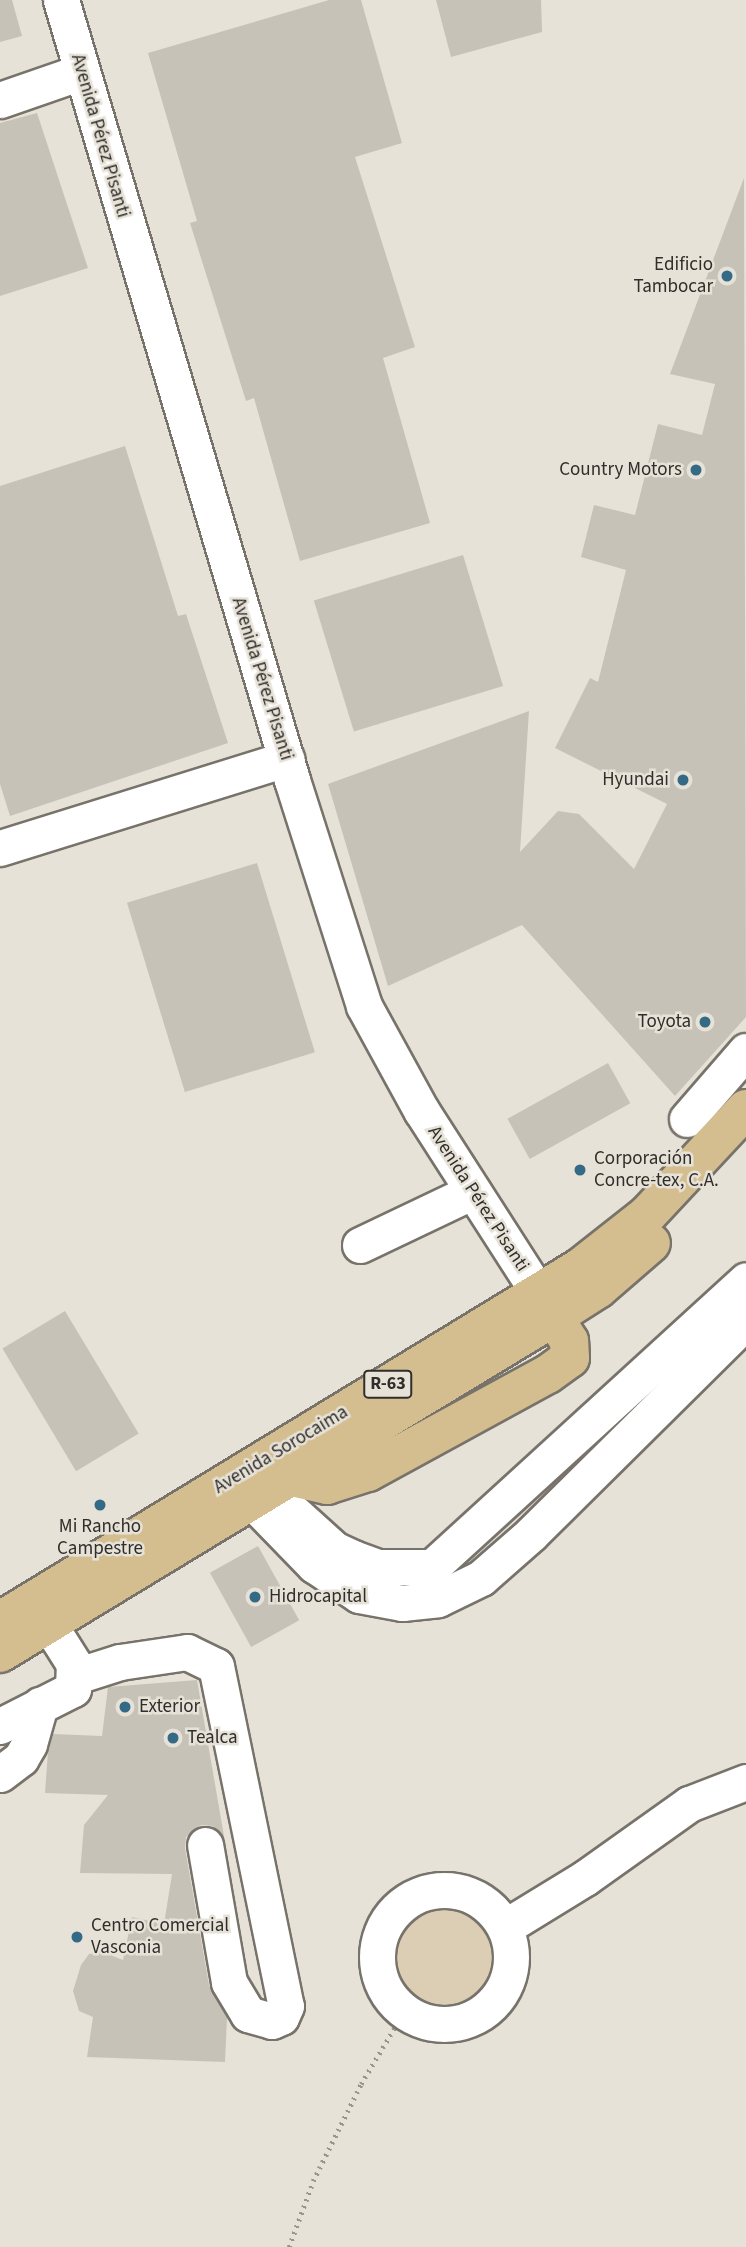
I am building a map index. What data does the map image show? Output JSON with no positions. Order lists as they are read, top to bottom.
{
  "streets": {
    "main road": ["R-63", "Avenida Sorocaima"],
    "street": ["Avenida Pérez Pisanti"]
  },
  "crossings": [
    ["Avenida Pérez Pisanti", "Avenida Sorocaima"]
  ],
  "places": [
    "Edificio Tambocar",
    "Country Motors",
    "Hyundai",
    "Toyota",
    "Corporación Concre-tex, C.A.",
    "Mi Rancho Campestre",
    "Hidrocapital",
    "Exterior",
    "Tealca",
    "Centro Comercial Vasconia"
  ]
}
